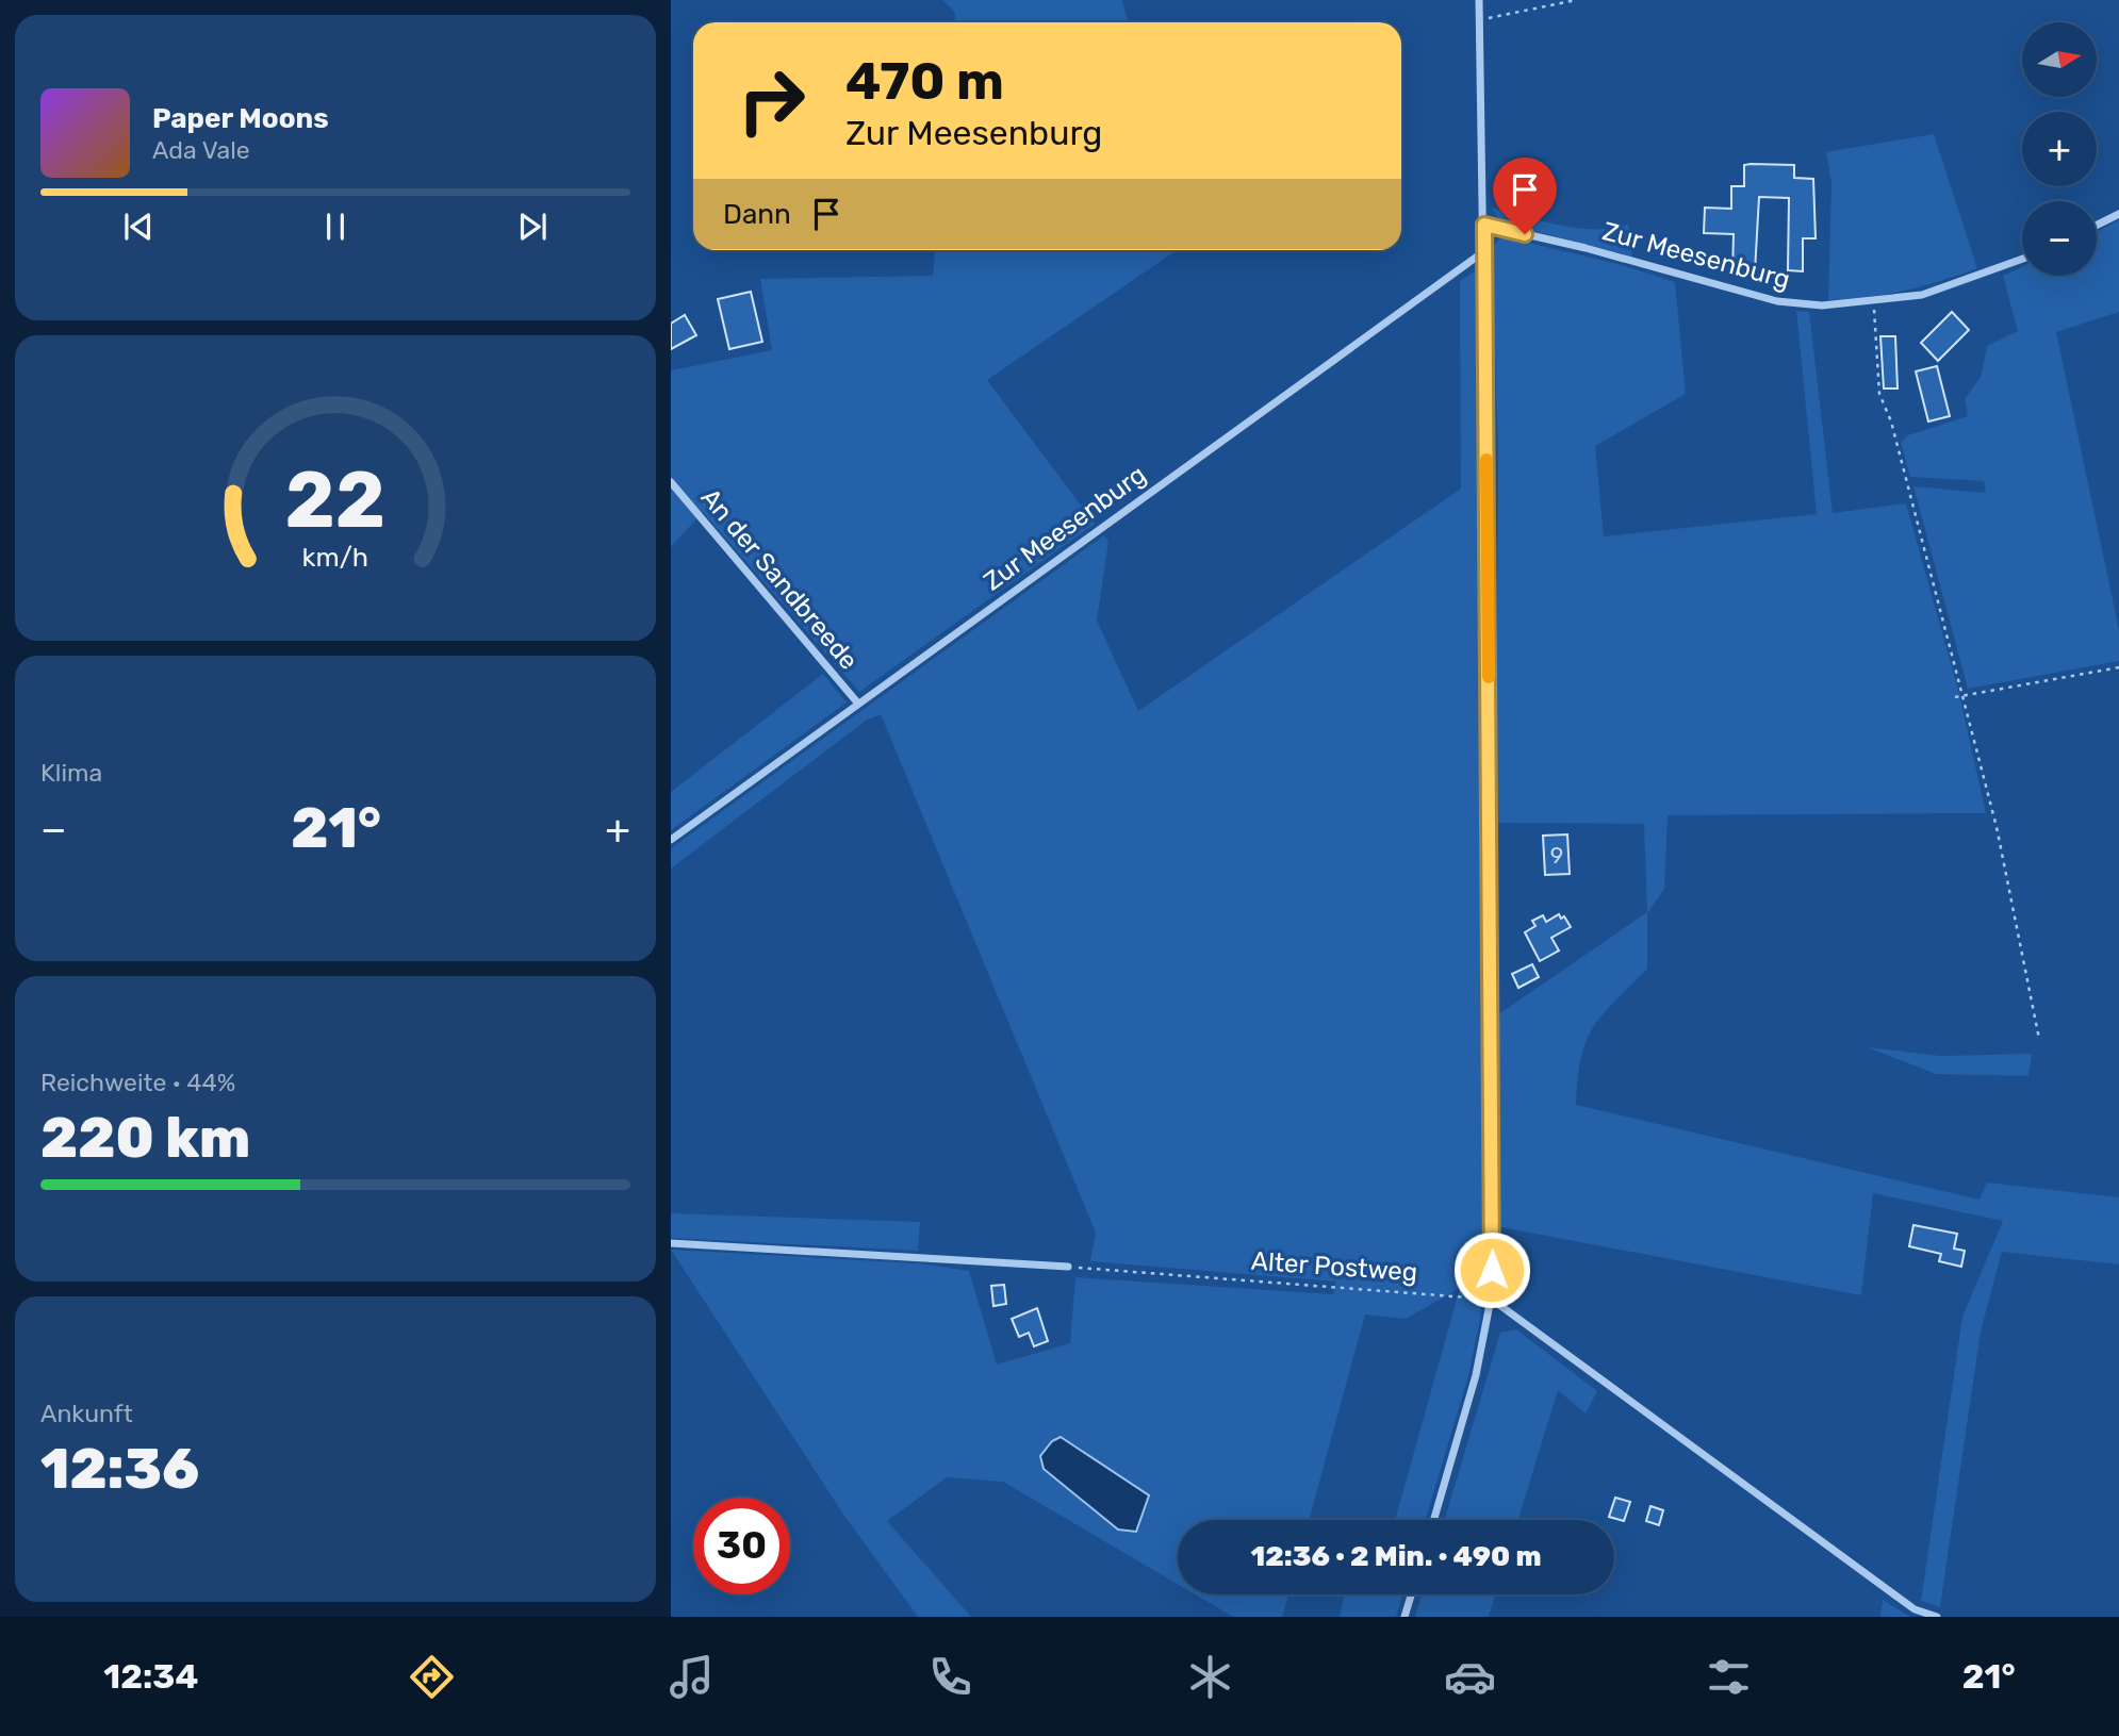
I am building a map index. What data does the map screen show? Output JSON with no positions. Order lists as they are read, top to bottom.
{
  "streets": {
    "street": ["Zur Meesenburg", "An der Sandbreede"],
    "path": ["Alter Postweg"]
  },
  "crossings": [
    ["Zur Meesenburg", "An der Sandbreede"]
  ],
  "house_numbers": ["9"],
  "north": "right",
  "page": {
    "map_buttons": ["+", "−"],
    "turn": ["470 m", "Zur Meesenburg"],
    "song": ["Paper Moons", "Ada Vale"],
    "then": "Dann",
    "tile": [
      "Klima",
      ["Reichweite · 44%", "220 km"],
      ["Ankunft", "12:36"]
    ],
    "heat": ["−", "21°", "+"],
    "limit": "30",
    "trip": "12:36 · 2 Min. · 490 m",
    "tabs": ["12:34", "21°"],
    "gauge": ["22", "km/h"]
  }
}
